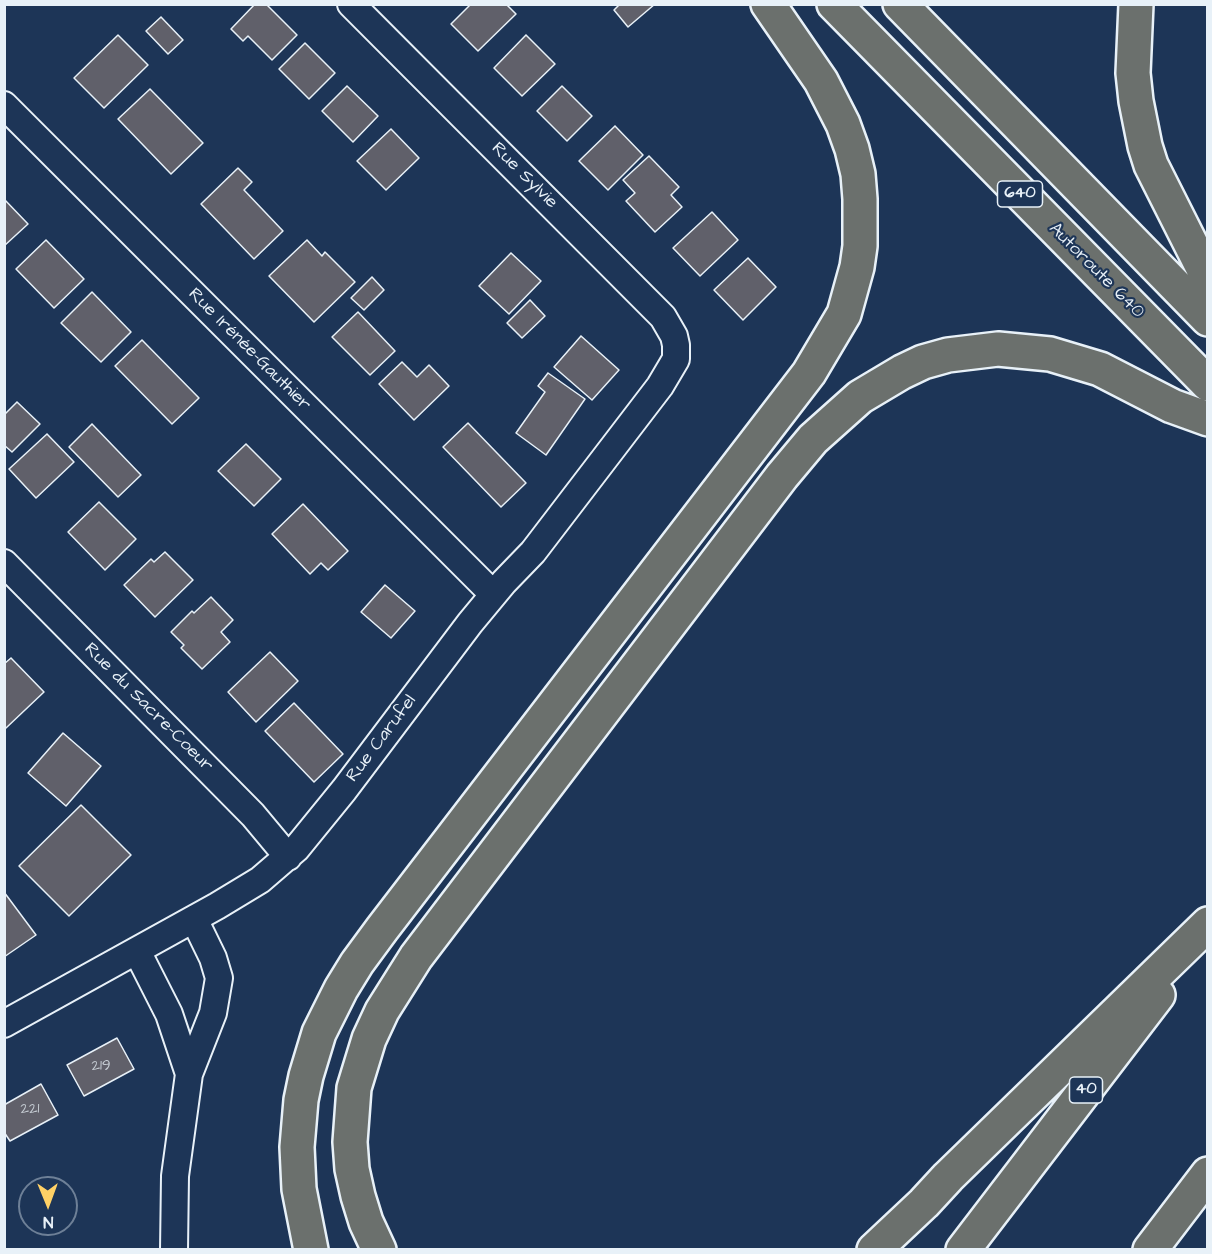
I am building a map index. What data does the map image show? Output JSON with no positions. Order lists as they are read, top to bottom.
{
  "streets": {
    "highway": ["640", "Autoroute 640", "40"],
    "street": [
      "Rue Sylvie",
      "Rue Irénée-Gauthier",
      "Rue du Sacre-Coeur",
      "Rue Carufel"
    ]
  },
  "crossings": [
    ["Rue Sylvie", "Rue Carufel"],
    ["Rue Irénée-Gauthier", "Rue Carufel"],
    ["Rue du Sacre-Coeur", "Rue Carufel"]
  ],
  "house_numbers": ["219", "221"],
  "north": "bottom"
}
